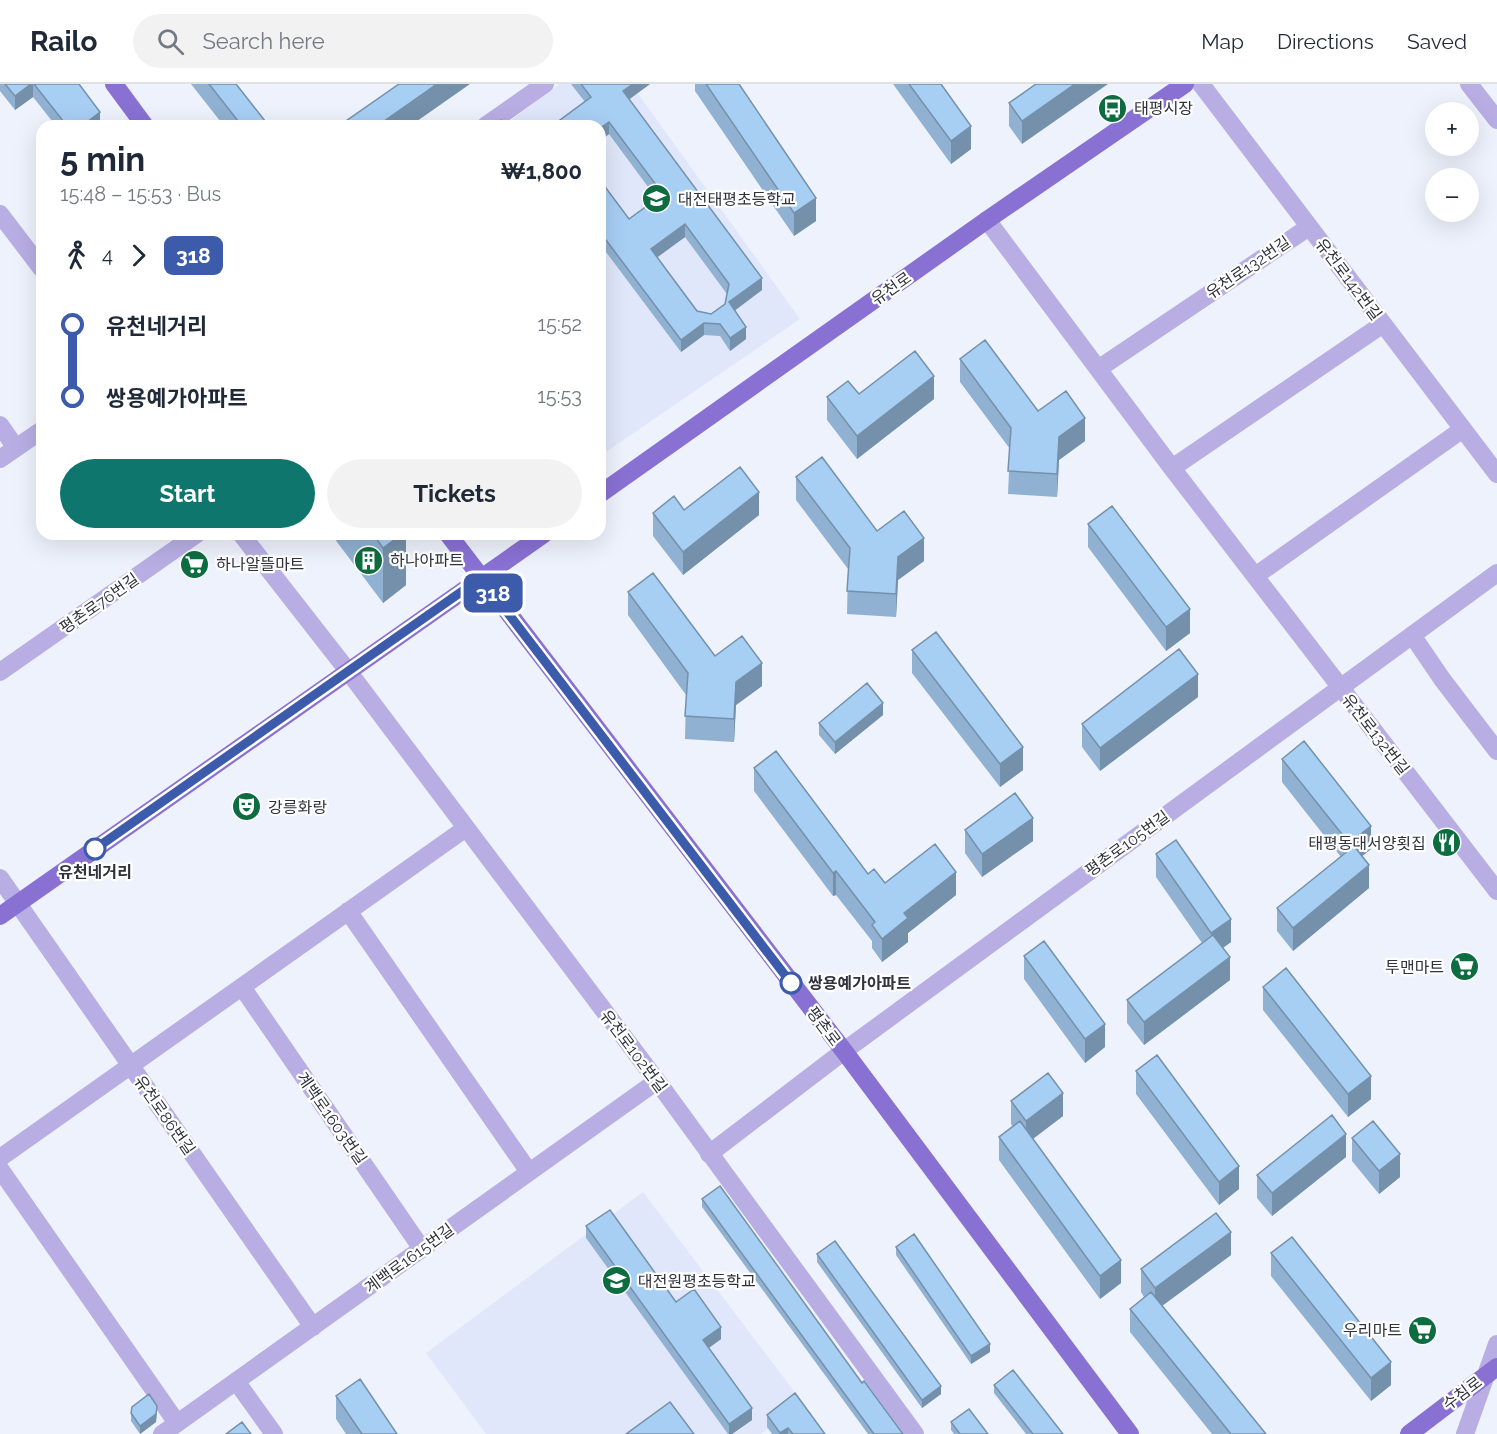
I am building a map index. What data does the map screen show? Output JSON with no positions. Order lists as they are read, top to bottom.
{
  "streets": {
    "main road": ["유천로", "평촌로", "수침로"],
    "street": [
      "유천로132번길",
      "유천로142번길",
      "평촌로76번길",
      "평촌로105번길",
      "유천로102번길",
      "유천로86번길",
      "계백로1603번길",
      "계백로1615번길"
    ]
  },
  "crossings": [
    ["유천로132번길", "유천로142번길"],
    ["유천로132번길", "유천로"],
    ["유천로132번길", "평촌로105번길"],
    ["평촌로105번길", "평촌로"],
    ["평촌로105번길", "유천로102번길"],
    ["유천로102번길", "계백로1615번길"],
    ["유천로86번길", "계백로1615번길"],
    ["계백로1603번길", "계백로1615번길"]
  ],
  "places": {
    "bus stop": ["태평시장"],
    "school or university": ["대전태평초등학교", "대전원평초등학교"],
    "building": ["하나아파트"],
    "supermarket": ["하나알뜰마트", "투맨마트", "우리마트"],
    "theatre": ["강릉화랑"],
    "restaurant": ["태평동대서양횟집"],
    "other": ["유천네거리", "쌍용예가아파트"]
  },
  "lines": ["bus line 318"],
  "page": {
    "header": "Railo",
    "search": "Search here",
    "nav": ["Map", "Directions", "Saved"],
    "on_map": "318",
    "map_buttons": ["+", "−"],
    "heading": ["5 min", "15:48 – 15:53 · Bus", "₩1,800"],
    "legs": ["4", "318"],
    "list": [
      {
        "name": "유천네거리",
        "value": "15:52"
      },
      {
        "name": "쌍용예가아파트",
        "value": "15:53"
      }
    ],
    "buttons": ["Start", "Tickets"]
  }
}
